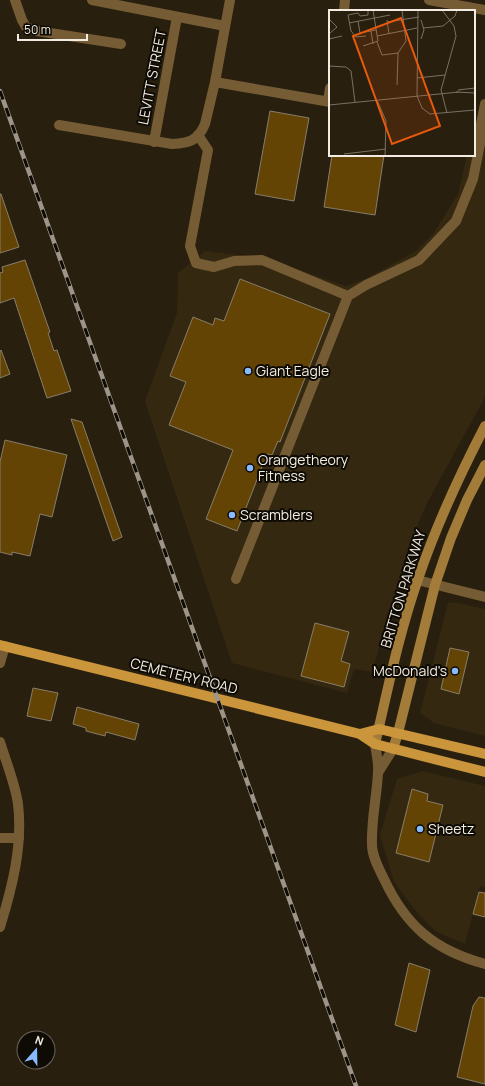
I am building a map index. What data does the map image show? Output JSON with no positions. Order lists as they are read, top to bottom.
{
  "streets": {
    "main road": ["BRITTON PARKWAY", "CEMETERY ROAD"],
    "street": ["LEVITT STREET"]
  },
  "crossings": [
    ["BRITTON PARKWAY", "CEMETERY ROAD"]
  ],
  "places": [
    "Giant Eagle",
    "Orangetheory Fitness",
    "Scramblers",
    "McDonald's",
    "Sheetz"
  ],
  "scale_bar": "50 m",
  "north": "top"
}
